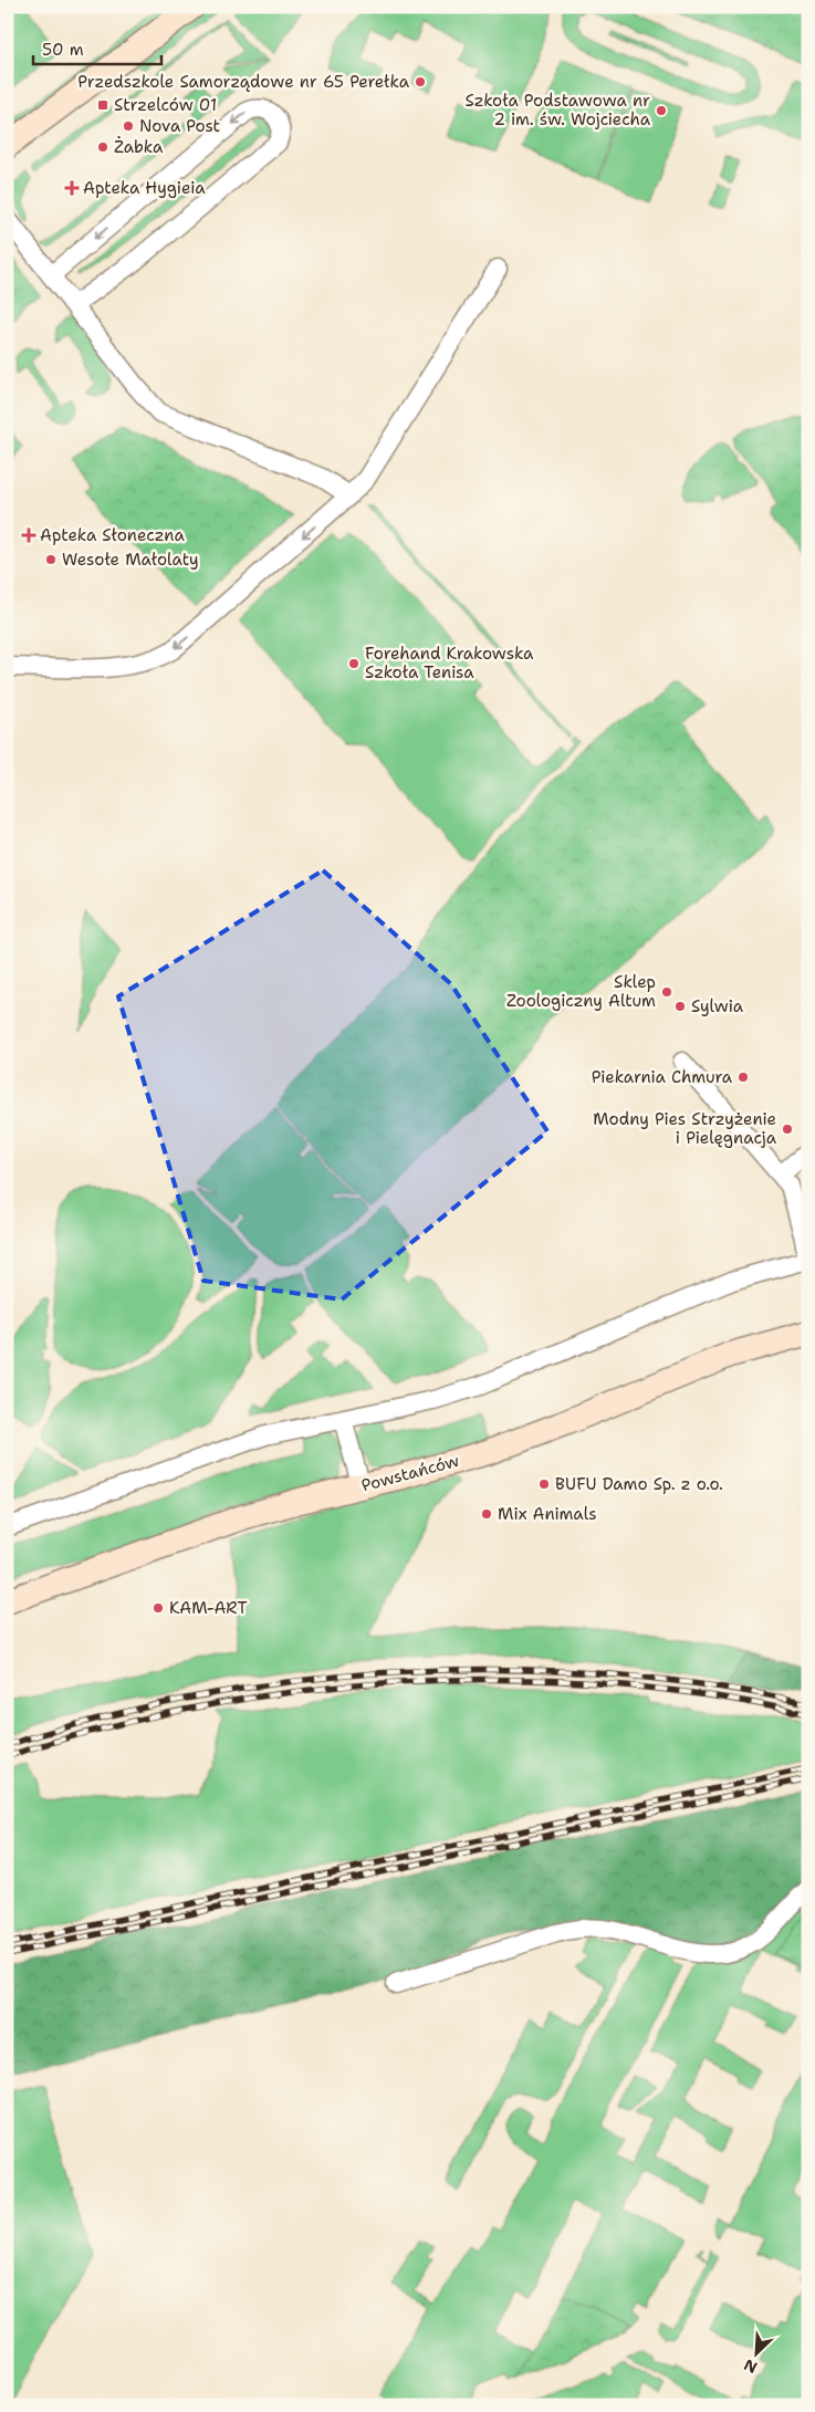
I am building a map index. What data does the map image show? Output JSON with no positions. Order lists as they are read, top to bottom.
{
  "streets": {
    "street": ["Powstańców"]
  },
  "places": {
    "other": [
      "Przedszkole Samorządowe nr 65 Perełka",
      "Szkoła Podstawowa nr 2 im. św. Wojciecha",
      "Nova Post",
      "Żabka",
      "Wesołe Małolaty",
      "Forehand Krakowska Szkoła Tenisa",
      "Sklep Zoologiczny Altum",
      "Sylwia",
      "Piekarnia Chmura",
      "Modny Pies Strzyżenie i Pielęgnacja",
      "BUFU Damo Sp. z o.o.",
      "Mix Animals",
      "KAM-ART"
    ],
    "transit": ["Strzelców 01"],
    "health": ["Apteka Hygieia", "Apteka Słoneczna"]
  },
  "scale_bar": "50 m",
  "north": "bottom left"
}
